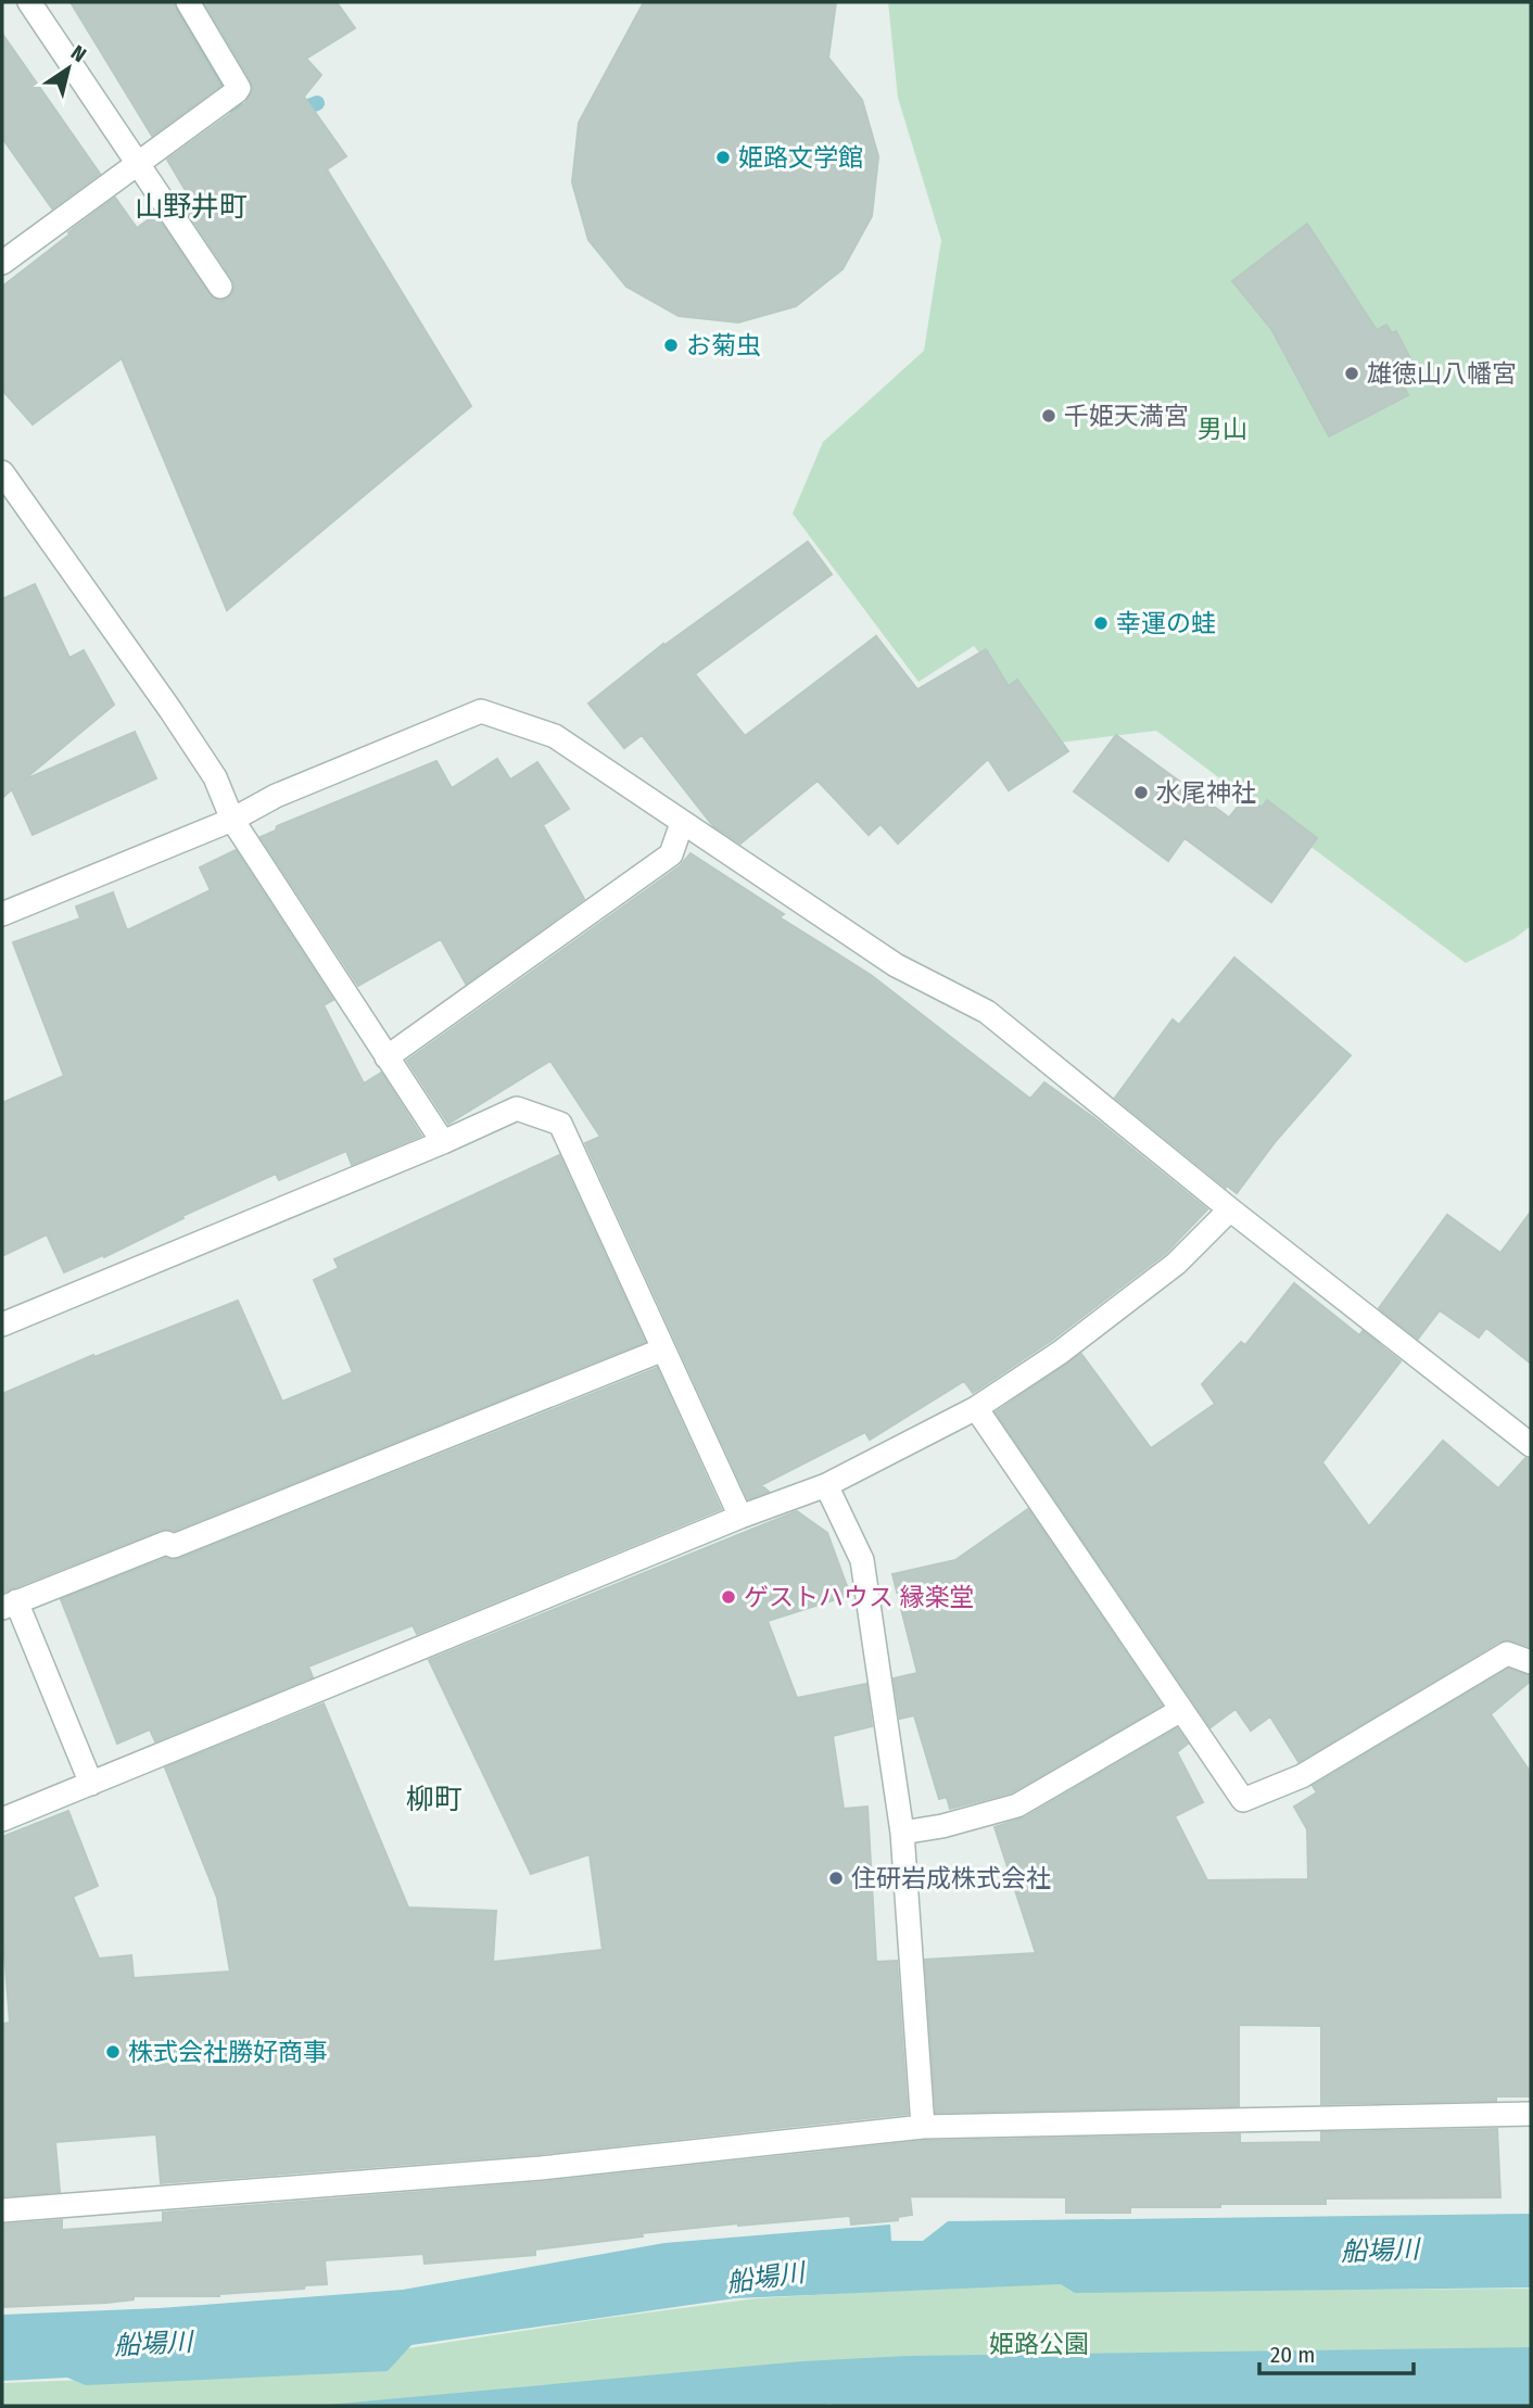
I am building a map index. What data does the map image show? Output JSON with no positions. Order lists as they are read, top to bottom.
{
  "districts": ["山野井町", "柳町"],
  "water": ["船場川"],
  "parks": ["男山", "姫路公園"],
  "places": [
    "姫路文学館",
    "お菊虫",
    "雄徳山八幡宮",
    "千姫天満宮",
    "幸運の蛙",
    "水尾神社",
    "ゲストハウス 縁楽堂",
    "住研岩成株式会社",
    "株式会社勝好商事"
  ],
  "scale_bar": "20 m",
  "north": "top right"
}
